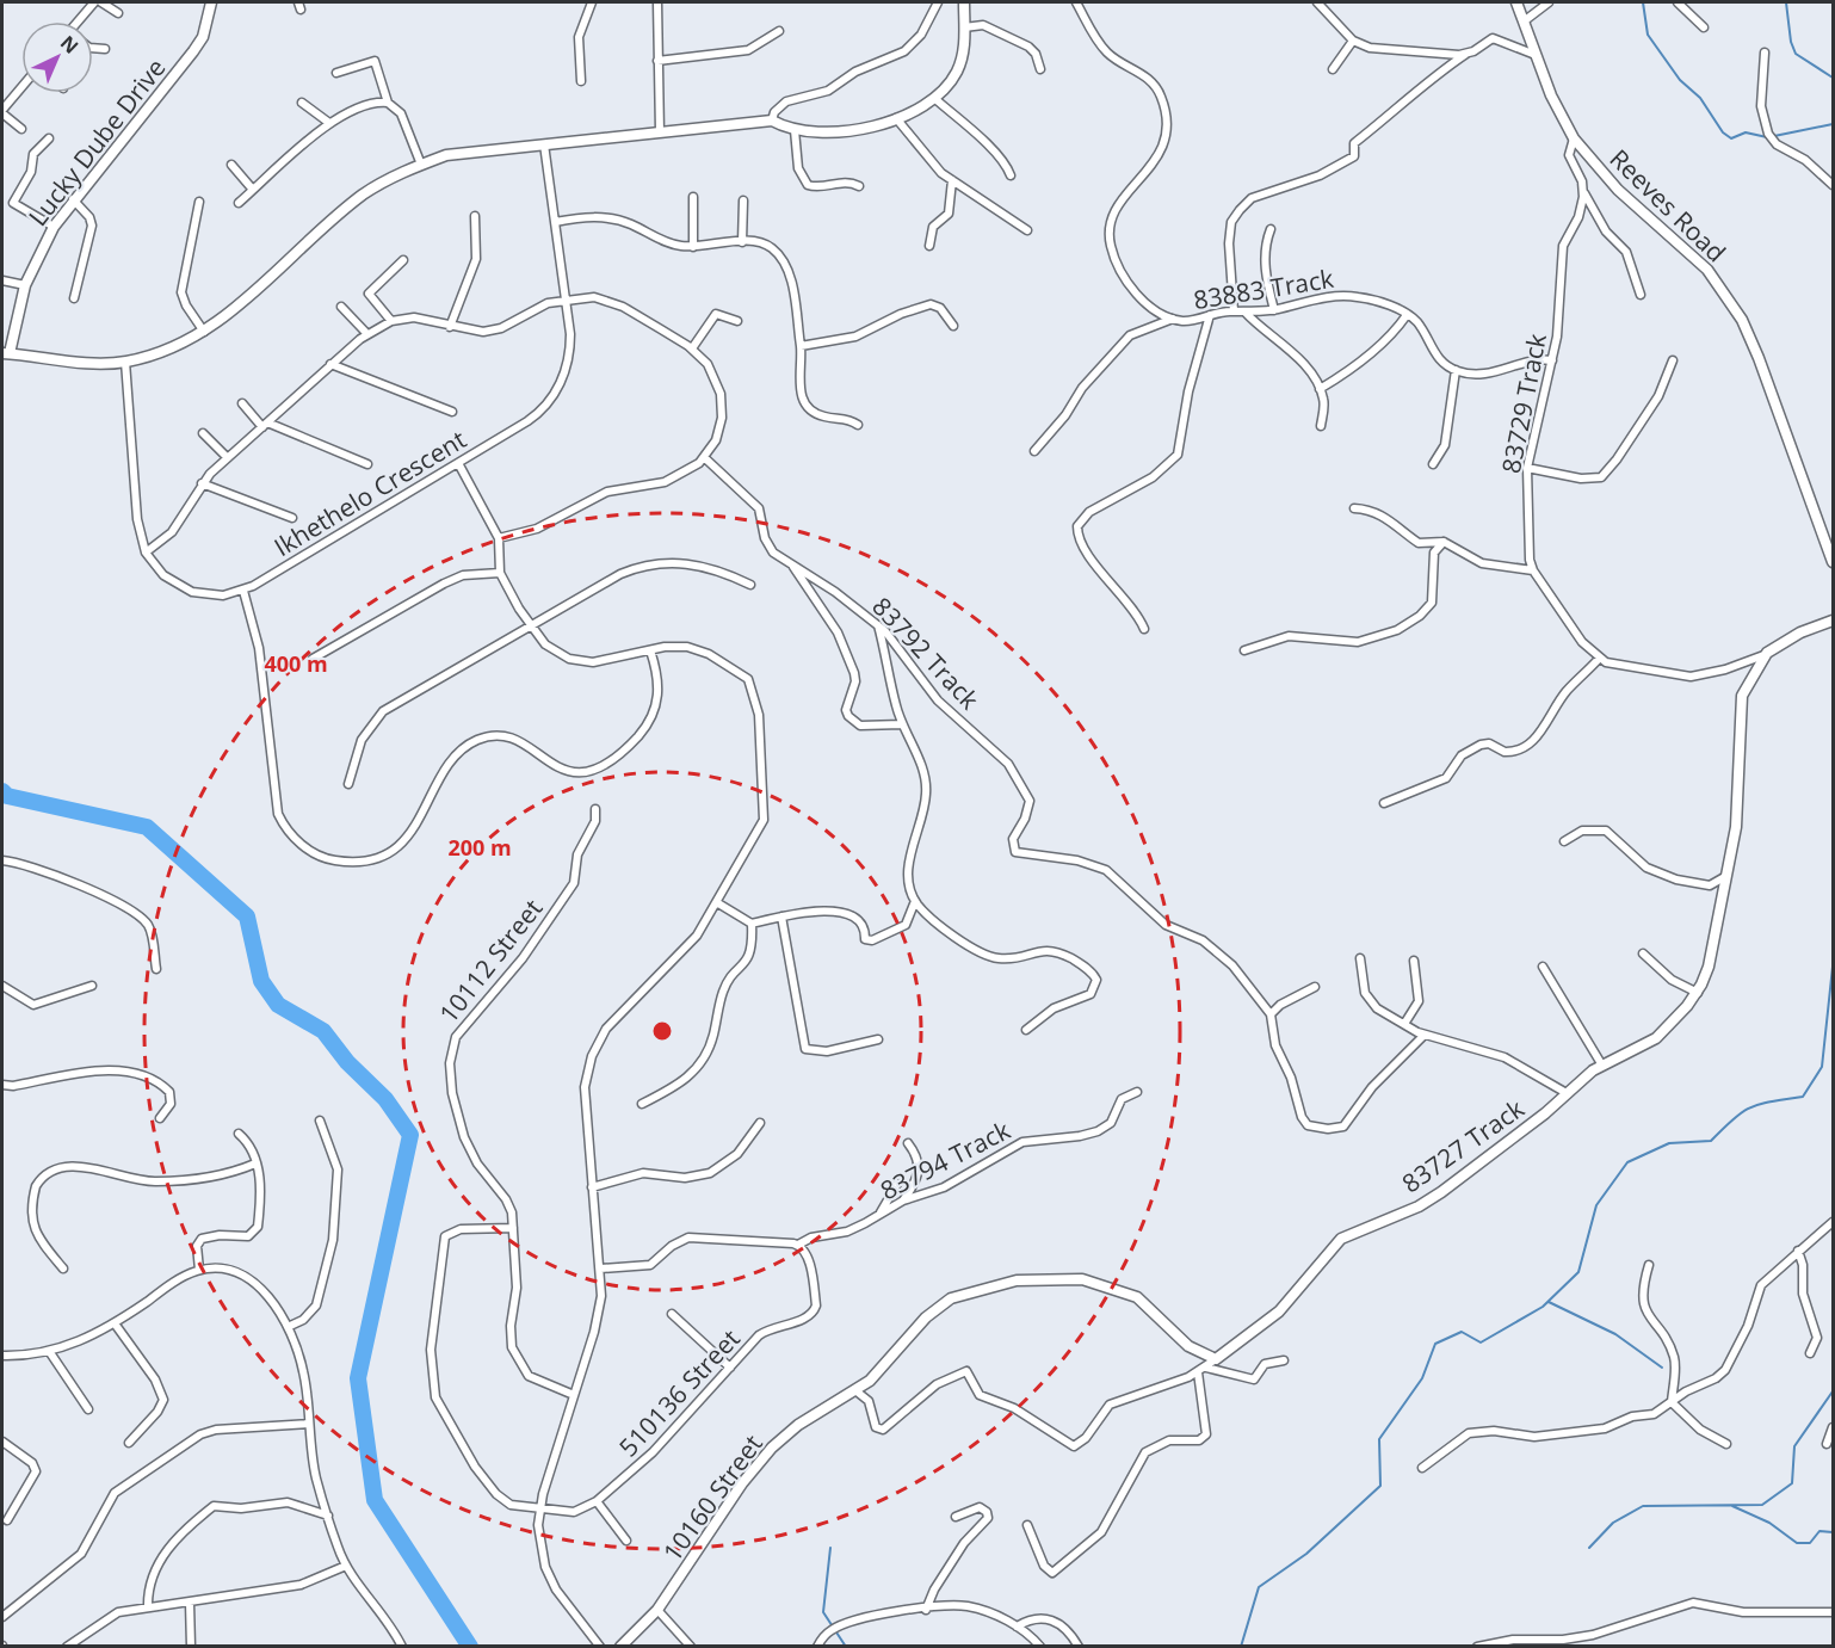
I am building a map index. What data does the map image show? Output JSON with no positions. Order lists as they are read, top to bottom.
{
  "streets": {
    "street": [
      "Lucky Dube Drive",
      "Reeves Road",
      "83883 Track",
      "83729 Track",
      "Ikhethelo Crescent",
      "83792 Track",
      "10112 Street",
      "83727 Track",
      "83794 Track",
      "510136 Street",
      "10160 Street"
    ]
  },
  "crossings": [
    ["10112 Street", "510136 Street"],
    ["83727 Track", "10160 Street"],
    ["83794 Track", "510136 Street"]
  ],
  "north": "top right",
  "rings": ["400 m", "200 m"]
}
